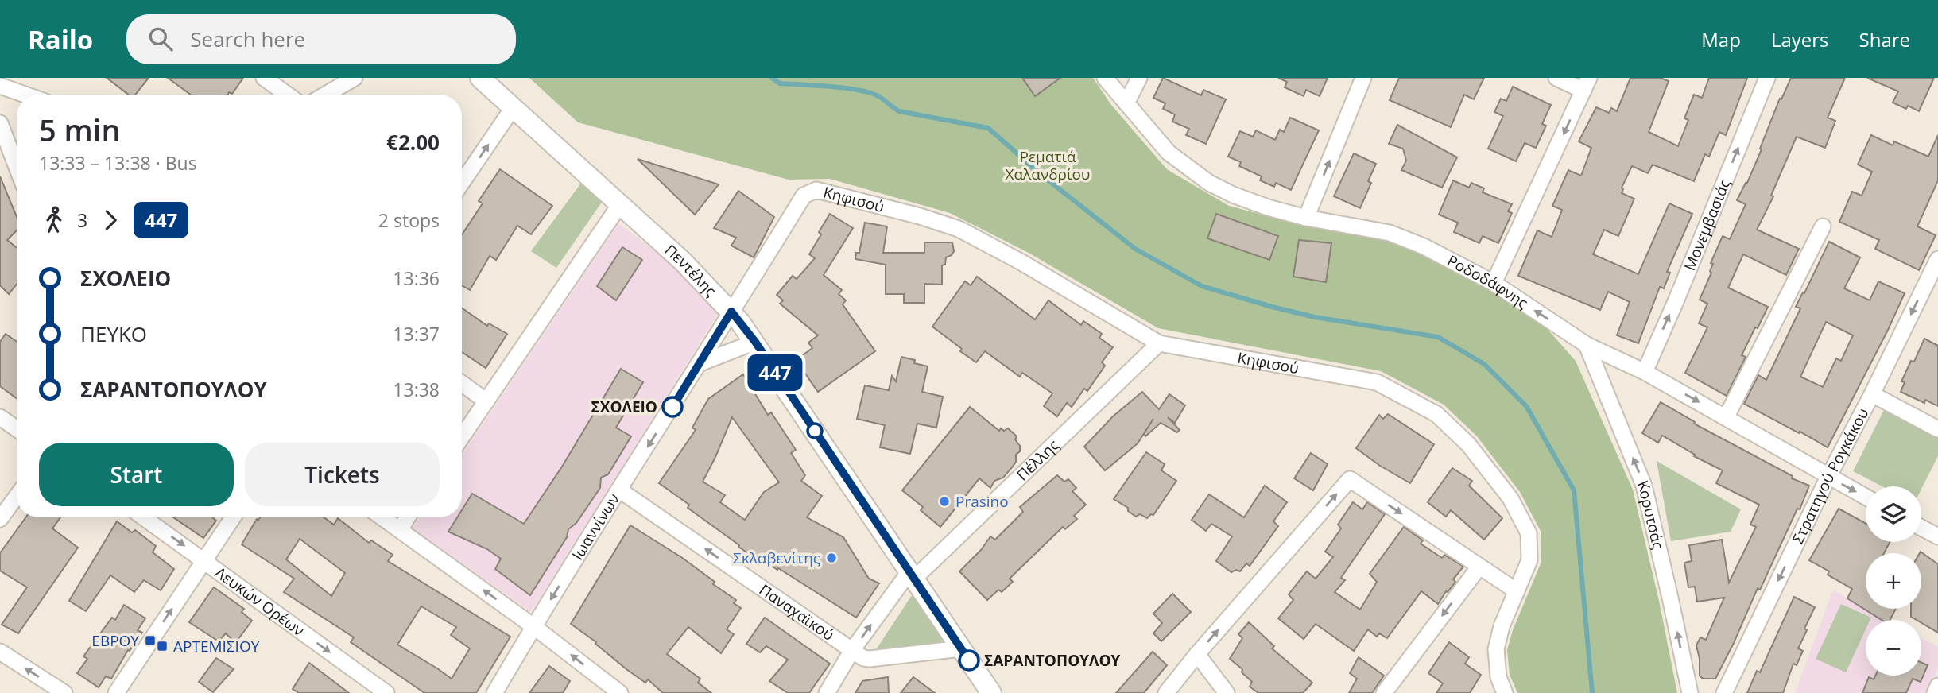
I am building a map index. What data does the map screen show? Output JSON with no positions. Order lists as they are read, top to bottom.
{
  "streets": {
    "main road": ["Πεντέλης"],
    "street": [
      "Κηφισού",
      "Μονεμβασιάς",
      "Ροδοδάφνης",
      "Πέλλης",
      "Στρατηγού Ρογκάκου",
      "Κορυτσάς",
      "Ιωαννίνων",
      "Λευκών Ορέων",
      "Παναχαϊκού"
    ]
  },
  "crossings": [
    ["Κηφισού", "Πέλλης"],
    ["Κηφισού", "Ιωαννίνων"],
    ["Μονεμβασιάς", "Ροδοδάφνης"],
    ["Πεντέλης", "Πέλλης"],
    ["Πεντέλης", "Ιωαννίνων"],
    ["Πεντέλης", "Παναχαϊκού"],
    ["Ροδοδάφνης", "Στρατηγού Ρογκάκου"],
    ["Ροδοδάφνης", "Κορυτσάς"],
    ["Πέλλης", "Παναχαϊκού"],
    ["Ιωαννίνων", "Παναχαϊκού"]
  ],
  "one_way": [
    "Κορυτσάς",
    "Ιωαννίνων",
    "Λευκών Ορέων",
    "Παναχαϊκού"
  ],
  "parks": ["Ρεματιά Χαλανδρίου"],
  "places": {
    "other": [
      "ΣΧΟΛΕΙΟ",
      "Prasino",
      "Σκλαβενίτης",
      "ΣΑΡΑΝΤΟΠΟΥΛΟΥ"
    ],
    "transit": ["ΕΒΡΟΥ", "ΑΡΤΕΜΙΣΙΟΥ"]
  },
  "lines": ["bus line 447"],
  "page": {
    "header": "Railo",
    "search": "Search here",
    "nav": ["Map", "Layers", "Share"],
    "on_map": "447",
    "heading": ["5 min", "13:33 – 13:38 · Bus", "€2.00"],
    "legs": ["3", "447", "2 stops"],
    "list": [
      {
        "name": "ΣΧΟΛΕΙΟ",
        "value": "13:36"
      },
      {
        "name": "ΠΕΥΚΟ",
        "value": "13:37"
      },
      {
        "name": "ΣΑΡΑΝΤΟΠΟΥΛΟΥ",
        "value": "13:38"
      }
    ],
    "buttons": ["Start", "Tickets"],
    "map_buttons": ["+", "−"]
  }
}
